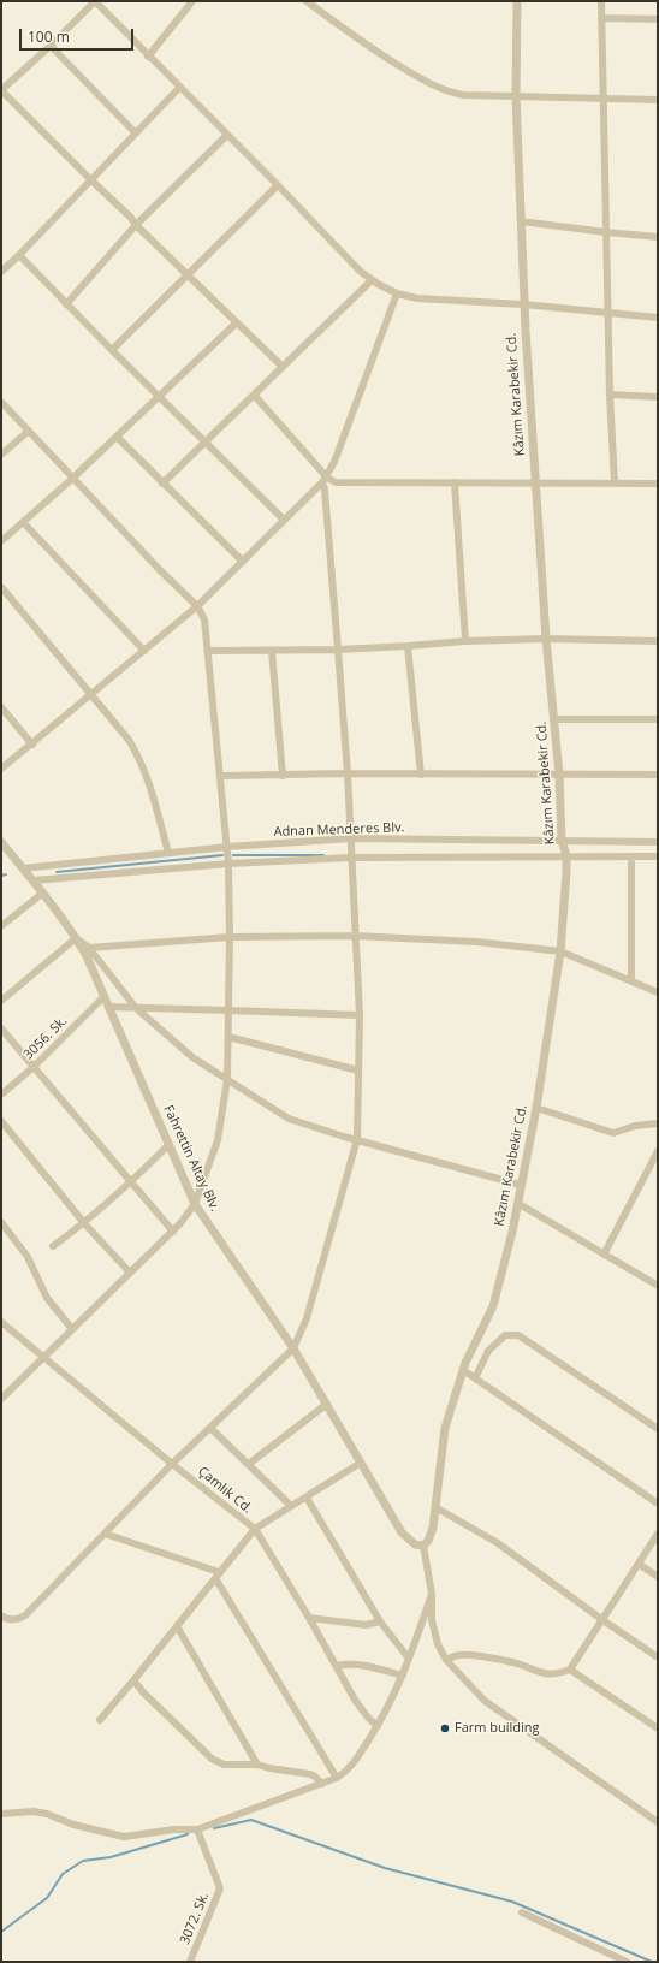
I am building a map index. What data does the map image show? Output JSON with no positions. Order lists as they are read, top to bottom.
{
  "streets": {
    "street": [
      "Kâzım Karabekir Cd.",
      "Adnan Menderes Blv.",
      "3056. Sk.",
      "Fahrettin Altay Blv.",
      "Çamlık Cd.",
      "3072. Sk."
    ]
  },
  "crossings": [
    ["Kâzım Karabekir Cd.", "Adnan Menderes Blv."],
    ["Kâzım Karabekir Cd.", "Fahrettin Altay Blv."],
    ["Adnan Menderes Blv.", "Fahrettin Altay Blv."],
    ["3056. Sk.", "Fahrettin Altay Blv."]
  ],
  "places": ["Farm building"],
  "scale_bar": "100 m"
}
